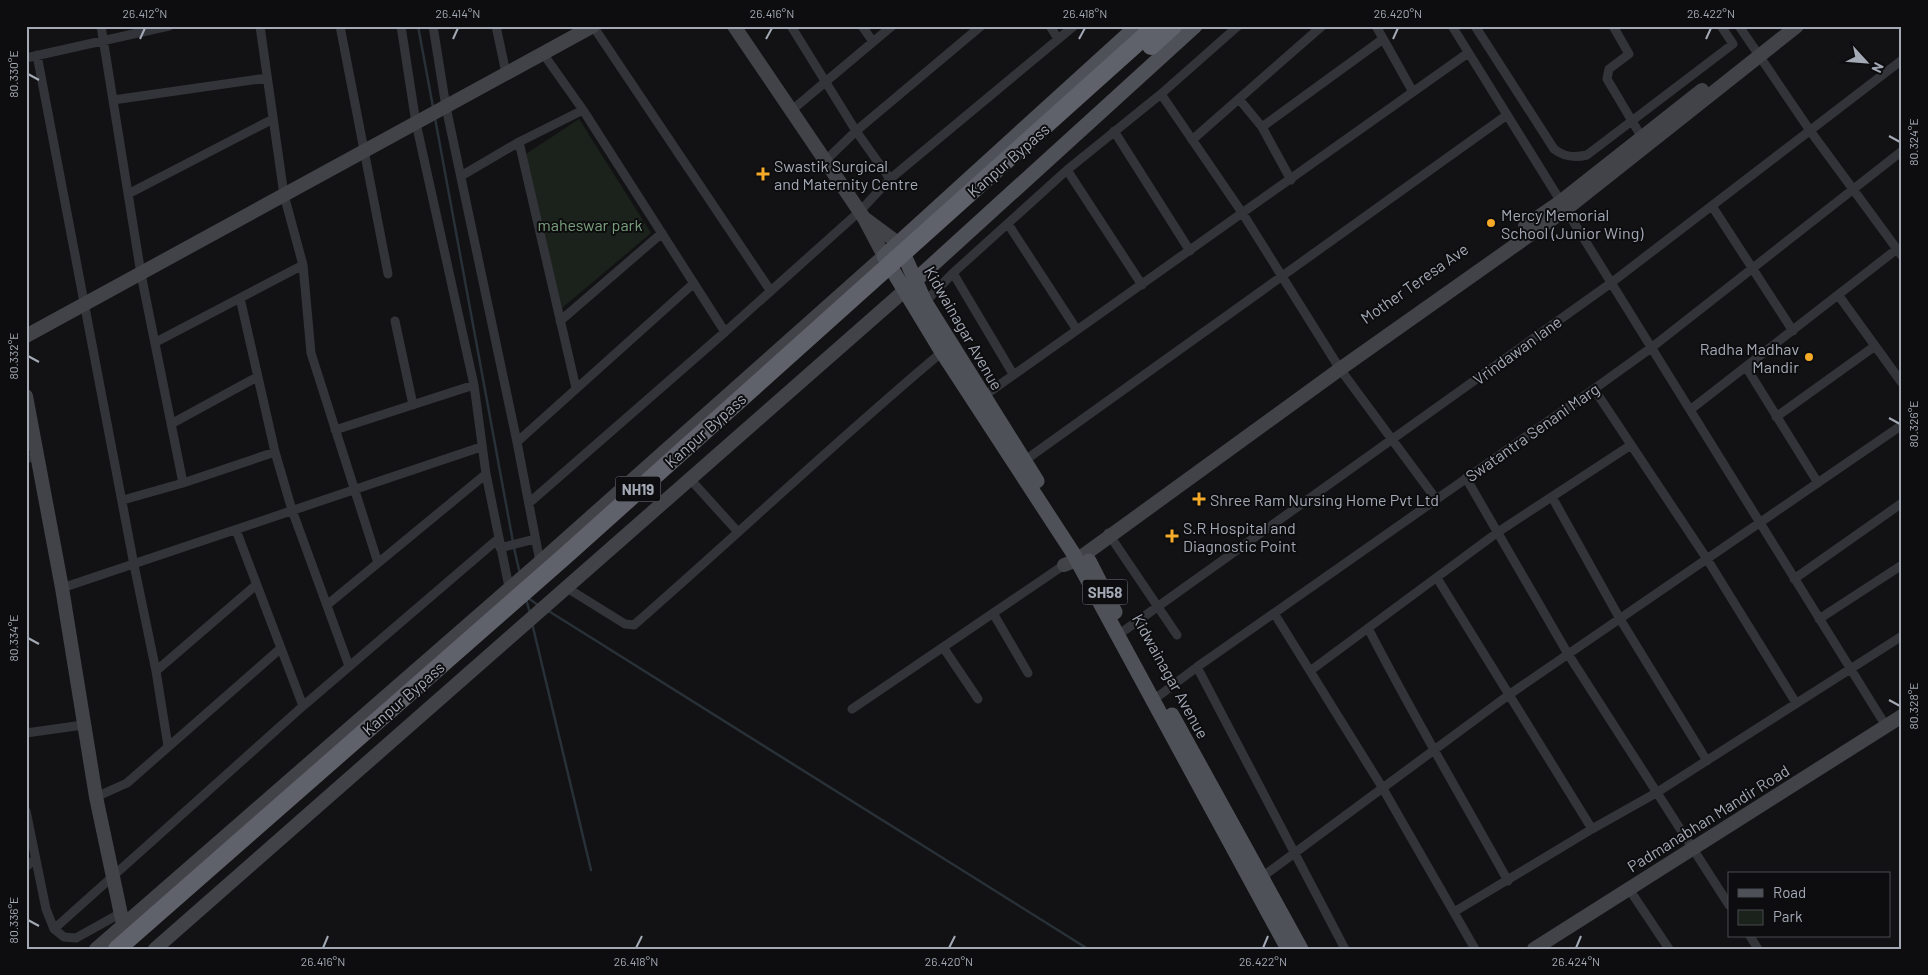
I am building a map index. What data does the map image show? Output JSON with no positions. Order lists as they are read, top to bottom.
{
  "streets": {
    "highway": ["Kanpur Bypass", "NH19"],
    "main road": ["Kidwainagar Avenue", "SH58"],
    "street": ["Vrindawan lane", "Swatantra Senani Marg", "Padmanabhan Mandir Road"]
  },
  "crossings": [
    ["Kidwainagar Avenue", "Vrindawan lane"],
    ["Kidwainagar Avenue", "Swatantra Senani Marg"]
  ],
  "parks": ["maheswar park"],
  "places": {
    "health": ["Swastik Surgical and Maternity Centre", "Shree Ram Nursing Home Pvt Ltd", "S.R Hospital and Diagnostic Point"],
    "other": ["Mercy Memorial School (Junior Wing)", "Radha Madhav Mandir"]
  },
  "legend": ["Road", "Park"],
  "north": "bottom right",
  "coordinates": [
    "26.412°N",
    "26.414°N",
    "26.416°N",
    "26.418°N",
    "26.420°N",
    "26.422°N",
    "80.330°E",
    "80.324°E",
    "80.332°E",
    "80.326°E",
    "80.334°E",
    "80.328°E",
    "80.336°E",
    "26.424°N"
  ]
}
